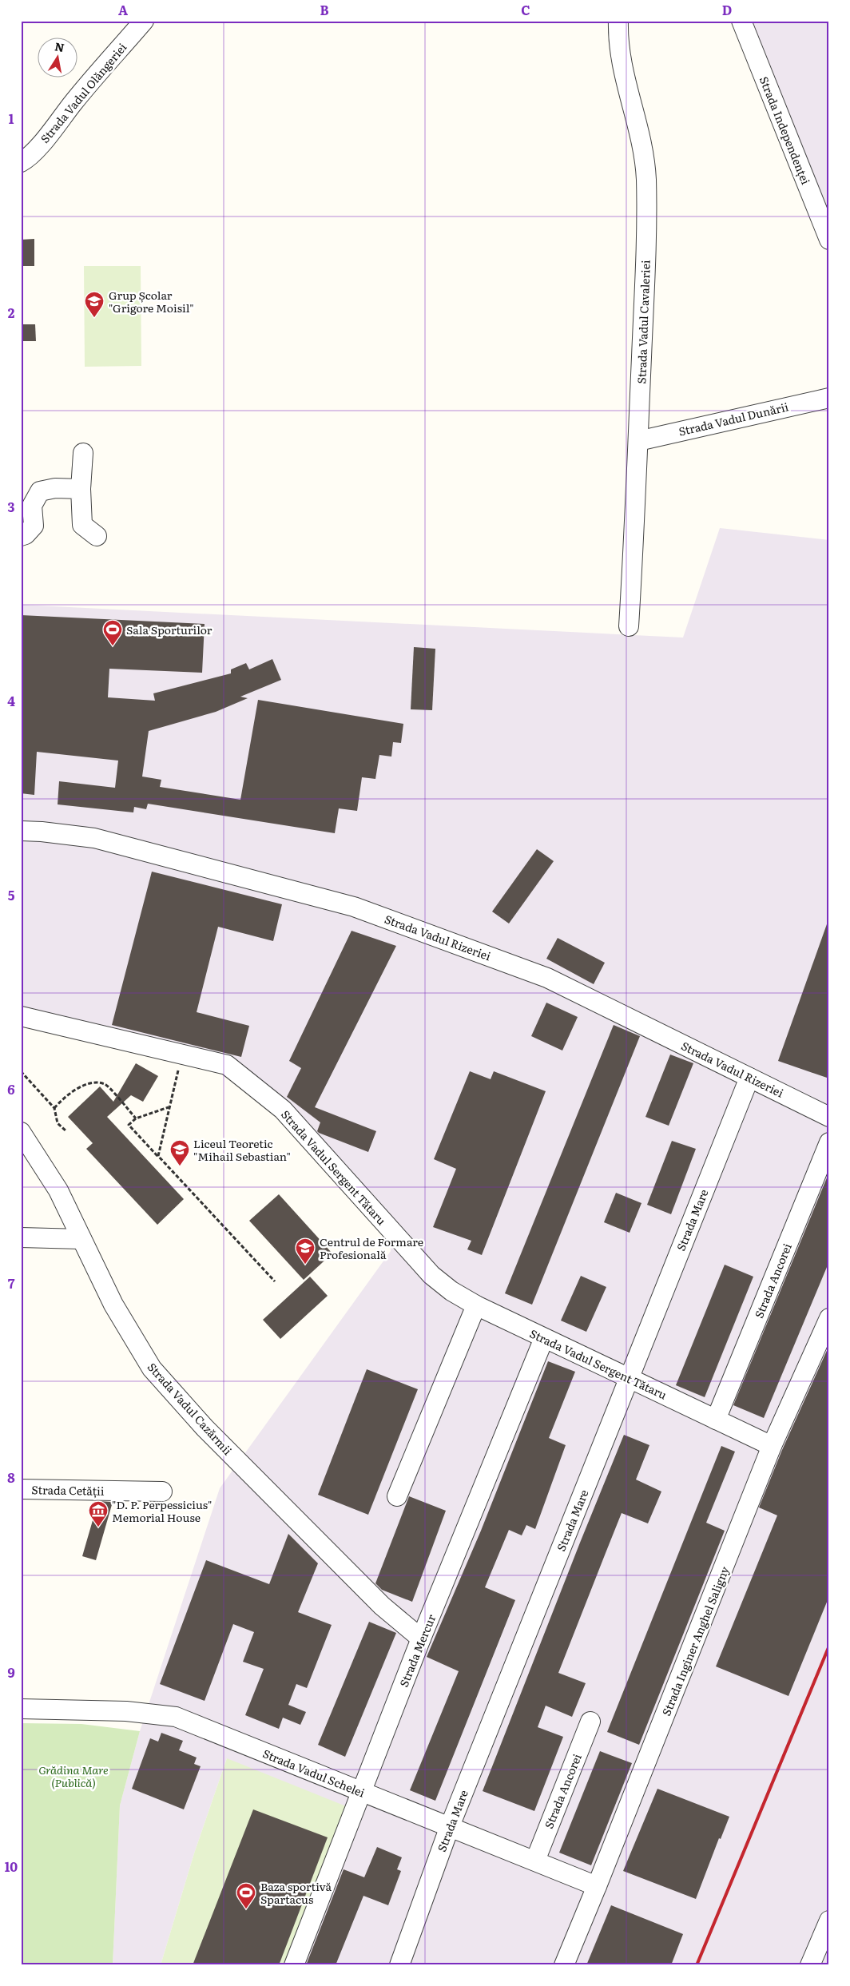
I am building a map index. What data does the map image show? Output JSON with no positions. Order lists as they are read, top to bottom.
{
  "streets": {
    "street": [
      "Strada Vadul Olăngeriei",
      "Strada Independenței",
      "Strada Vadul Cavaleriei",
      "Strada Vadul Dunării",
      "Strada Vadul Rizeriei",
      "Strada Vadul Sergent Tătaru",
      "Strada Mare",
      "Strada Ancorei",
      "Strada Vadul Cazărmii",
      "Strada Cetății",
      "Strada Inginer Anghel Saligny",
      "Strada Mercur",
      "Strada Vadul Schelei"
    ]
  },
  "crossings": [
    ["Strada Vadul Cavaleriei", "Strada Vadul Dunării"],
    ["Strada Vadul Rizeriei", "Strada Mare"],
    ["Strada Vadul Sergent Tătaru", "Strada Mare"],
    ["Strada Vadul Sergent Tătaru", "Strada Ancorei"],
    ["Strada Vadul Sergent Tătaru", "Strada Inginer Anghel Saligny"],
    ["Strada Vadul Sergent Tătaru", "Strada Mercur"],
    ["Strada Mare", "Strada Vadul Schelei"],
    ["Strada Ancorei", "Strada Vadul Schelei"],
    ["Strada Vadul Cazărmii", "Strada Mercur"],
    ["Strada Inginer Anghel Saligny", "Strada Vadul Schelei"],
    ["Strada Mercur", "Strada Vadul Schelei"]
  ],
  "parks": ["Grădina Mare (Publică)"],
  "places": {
    "school or university": ["Grup Școlar \"Grigore Moisil\"", "Liceul Teoretic \"Mihail Sebastian\"", "Centrul de Formare Profesională"],
    "sports": ["Sala Sporturilor", "Baza sportivă Spartacus"],
    "museum": ["\"D. P. Perpessicius\" Memorial House"]
  },
  "north": "top",
  "grid": {
    "columns": [
      "A",
      "B",
      "C",
      "D"
    ],
    "rows": [
      "1",
      "2",
      "3",
      "4",
      "5",
      "6",
      "7",
      "8",
      "9",
      "10"
    ]
  }
}
